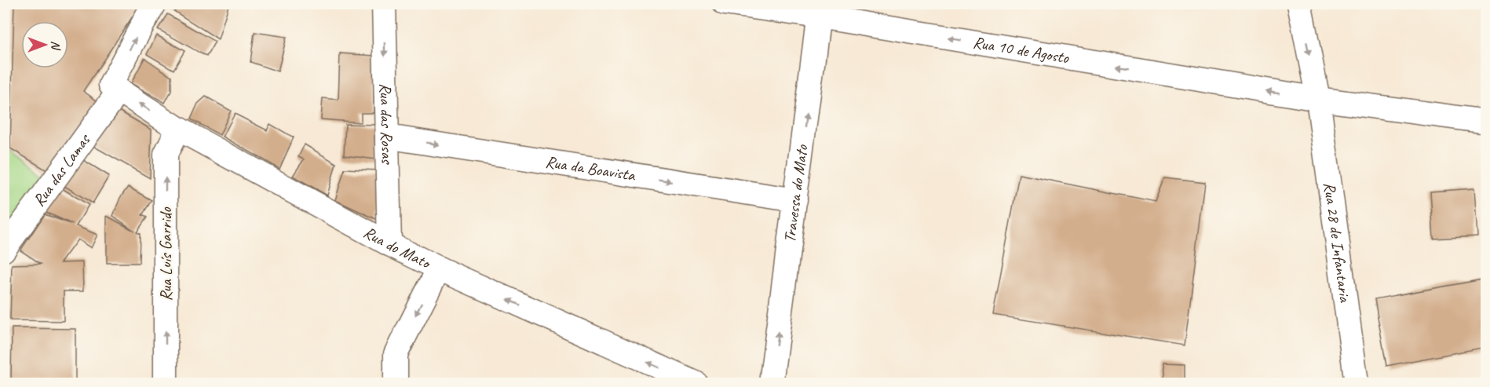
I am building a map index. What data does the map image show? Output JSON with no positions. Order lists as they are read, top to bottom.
{
  "streets": {
    "street": [
      "Rua 10 de Agosto",
      "Rua das Rosas",
      "Rua da Boavista",
      "Rua das Lamas",
      "Travessa do Mato",
      "Rua 28 de Infantaria",
      "Rua do Mato",
      "Rua Luís Garrido"
    ]
  },
  "crossings": [
    ["Rua 10 de Agosto", "Travessa do Mato"],
    ["Rua 10 de Agosto", "Rua 28 de Infantaria"],
    ["Rua das Rosas", "Rua da Boavista"],
    ["Rua das Rosas", "Rua do Mato"],
    ["Rua da Boavista", "Travessa do Mato"],
    ["Rua das Lamas", "Rua do Mato"],
    ["Rua do Mato", "Rua Luís Garrido"]
  ],
  "one_way": [
    "Rua 10 de Agosto",
    "Rua das Rosas",
    "Rua da Boavista",
    "Travessa do Mato",
    "Rua do Mato",
    "Rua Luís Garrido"
  ],
  "north": "right"
}
